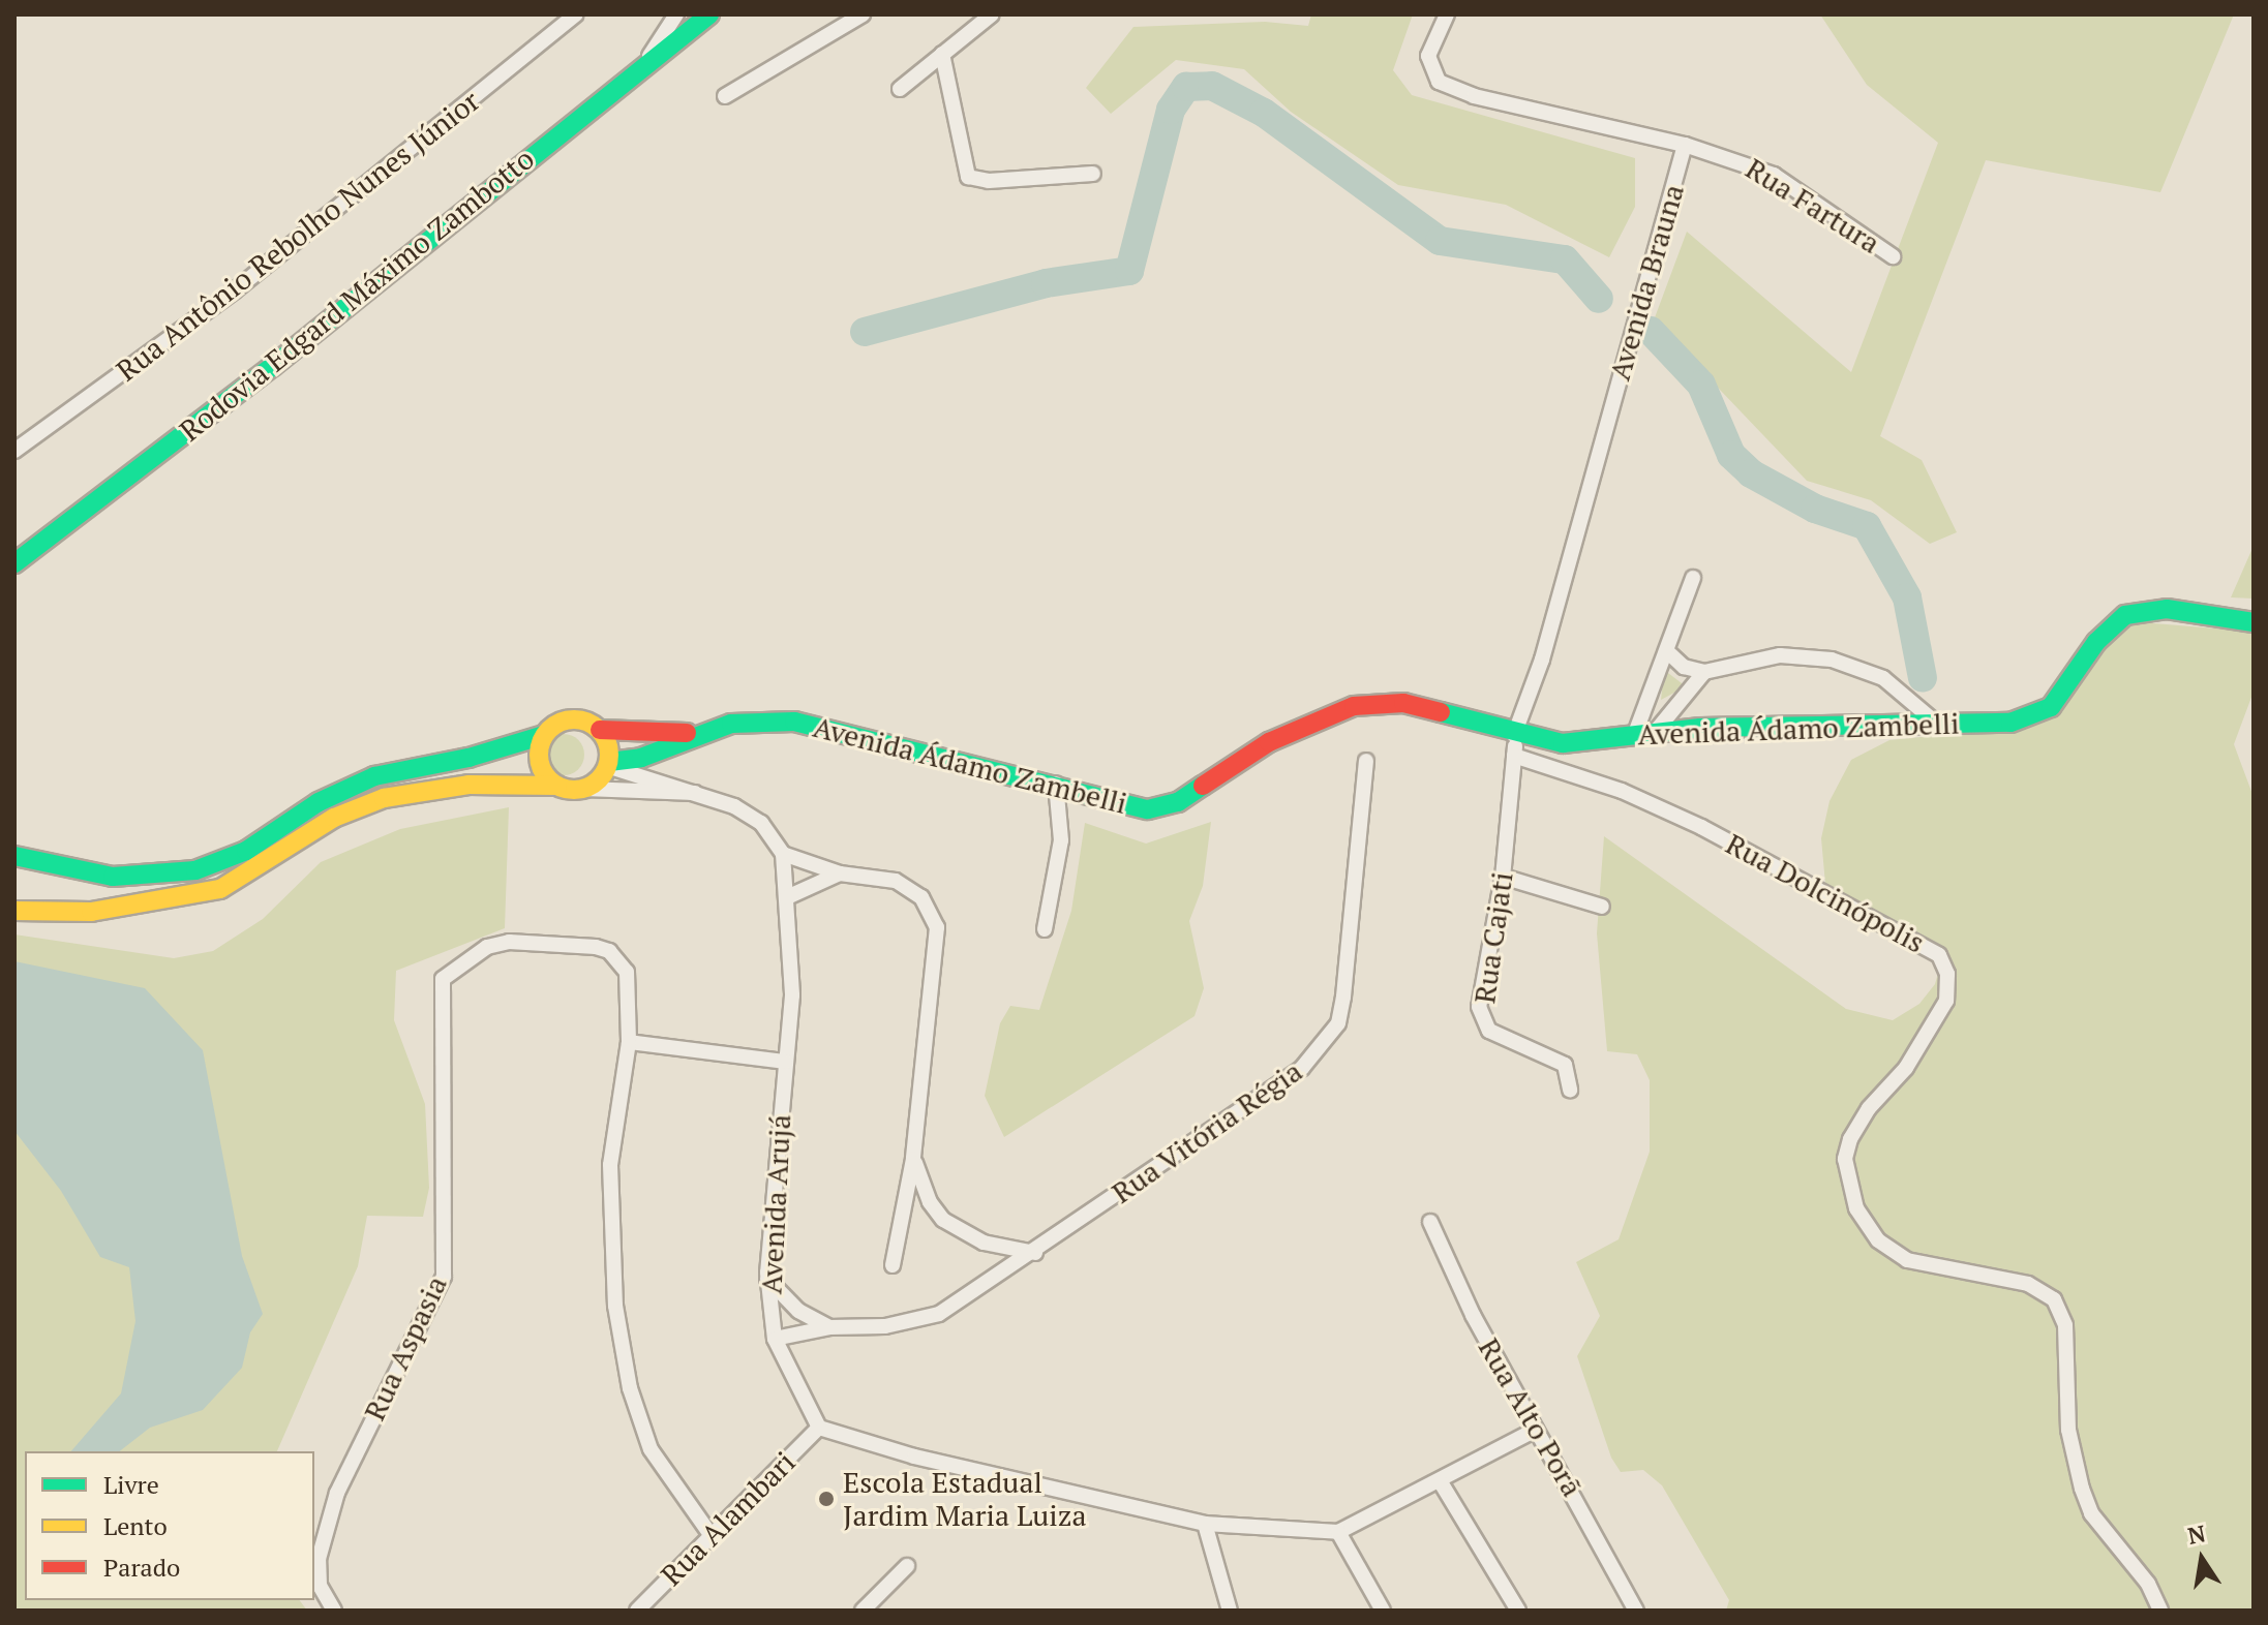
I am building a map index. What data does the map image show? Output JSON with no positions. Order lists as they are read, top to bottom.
{
  "streets": {
    "street": [
      "Rua Fartura",
      "Rua Antônio Rebolho Nunes Júnior",
      "Avenida Brauna",
      "Rodovia Edgard Máximo Zambotto",
      "Avenida Ádamo Zambelli",
      "Rua Dolcinópolis",
      "Rua Cajati",
      "Rua Vitória Régia",
      "Avenida Arujá",
      "Rua Aspasia",
      "Rua Alto Porã",
      "Rua Alambari"
    ]
  },
  "crossings": [
    ["Rua Fartura", "Avenida Brauna"],
    ["Avenida Brauna", "Avenida Ádamo Zambelli"],
    ["Avenida Brauna", "Rua Cajati"],
    ["Avenida Ádamo Zambelli", "Rua Cajati"],
    ["Rua Dolcinópolis", "Rua Cajati"],
    ["Rua Vitória Régia", "Avenida Arujá"],
    ["Avenida Arujá", "Rua Alambari"]
  ],
  "places": ["Escola Estadual Jardim Maria Luiza"],
  "legend": ["Livre", "Lento", "Parado"],
  "north": "top"
}
